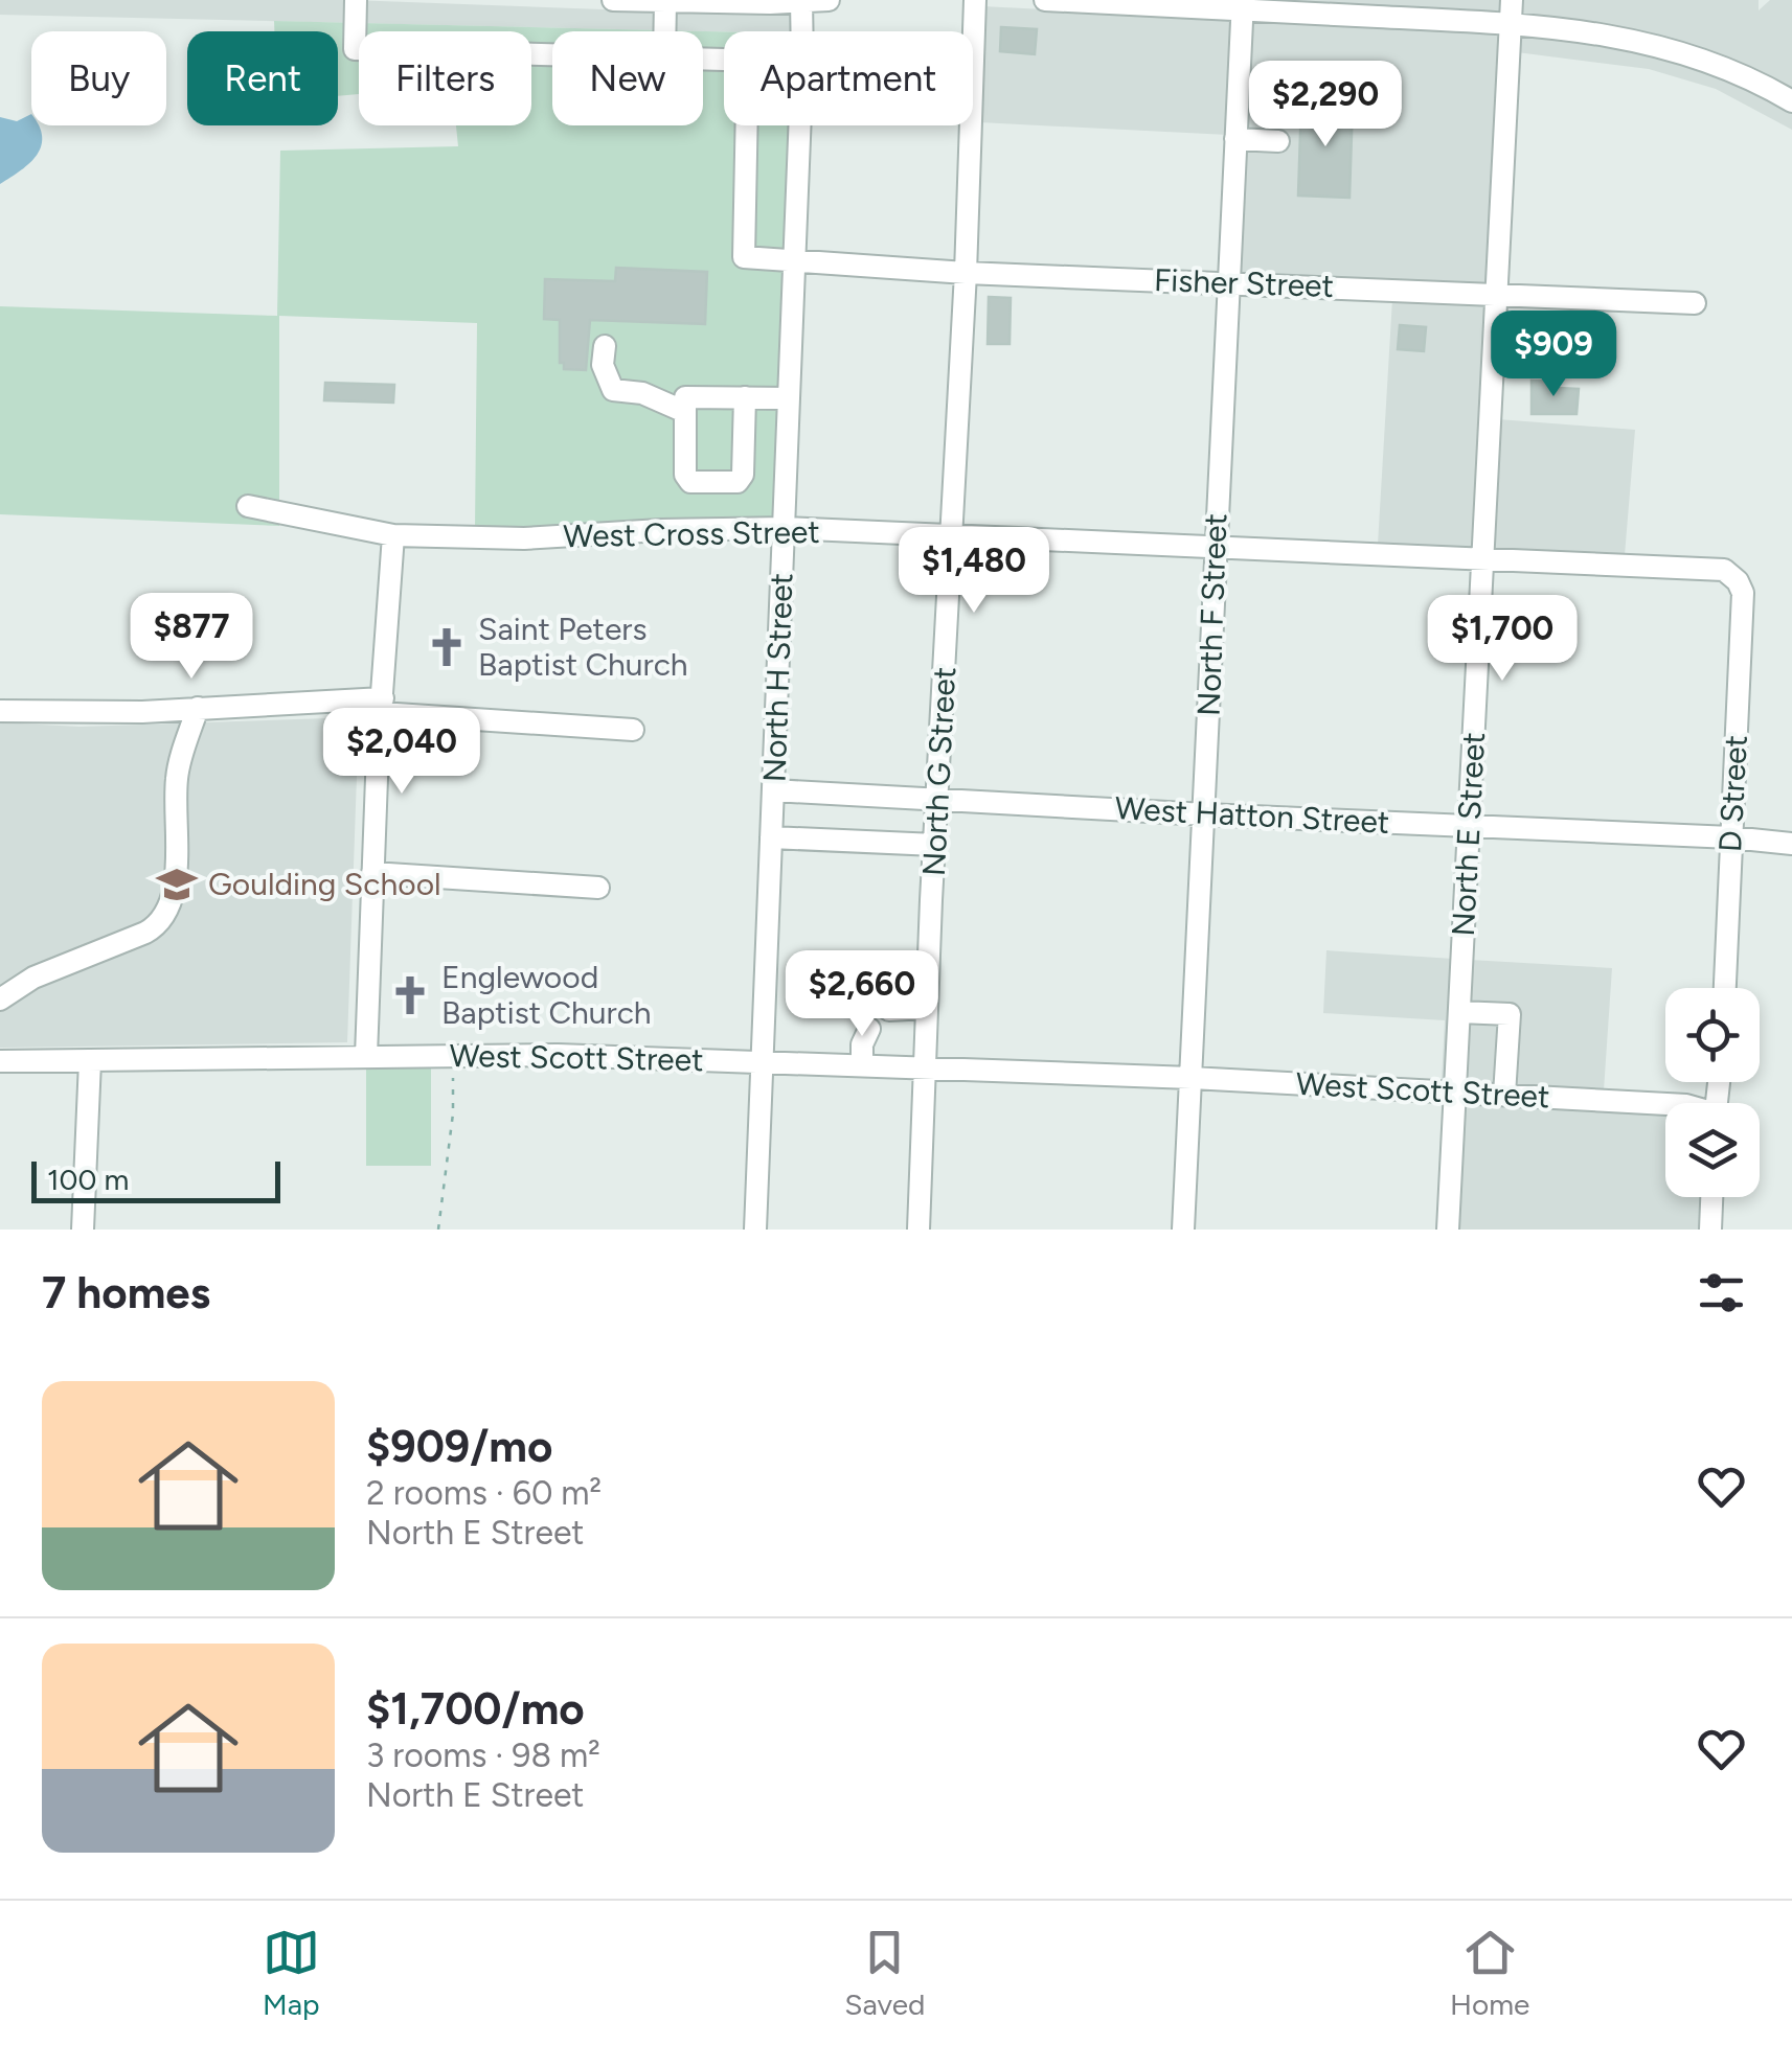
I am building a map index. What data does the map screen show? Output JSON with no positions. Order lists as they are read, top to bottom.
{
  "streets": {
    "street": [
      "Fisher Street",
      "West Cross Street",
      "North F Street",
      "North H Street",
      "North G Street",
      "D Street",
      "West Hatton Street",
      "North E Street",
      "West Scott Street"
    ]
  },
  "crossings": [
    ["Fisher Street", "North F Street"],
    ["Fisher Street", "North H Street"],
    ["Fisher Street", "North G Street"],
    ["Fisher Street", "North E Street"],
    ["West Cross Street", "North F Street"],
    ["West Cross Street", "North H Street"],
    ["West Cross Street", "North G Street"],
    ["West Cross Street", "D Street"],
    ["West Cross Street", "North E Street"],
    ["North F Street", "West Hatton Street"],
    ["North F Street", "West Scott Street"],
    ["North H Street", "West Hatton Street"],
    ["North H Street", "West Scott Street"],
    ["North G Street", "West Hatton Street"],
    ["North G Street", "West Scott Street"],
    ["D Street", "West Hatton Street"],
    ["West Hatton Street", "North E Street"],
    ["North E Street", "West Scott Street"]
  ],
  "places": {
    "church": ["Saint Peters Baptist Church", "Englewood Baptist Church"],
    "school or university": ["Goulding School"]
  },
  "scale_bar": "100 m",
  "page": {
    "chip": [
      "Buy",
      "Rent",
      "Filters",
      "New",
      "Apartment"
    ],
    "price": [
      "$2,290",
      "$909",
      "$1,480",
      "$877",
      "$1,700",
      "$2,040",
      "$2,660"
    ],
    "scale": "100 m",
    "heading": "7 homes",
    "list": [
      {
        "name": "$909/mo",
        "note": "2 rooms · 60 m² · North E Street"
      },
      {
        "name": "$1,700/mo",
        "note": "3 rooms · 98 m² · North E Street"
      }
    ],
    "tabs": ["Map", "Saved", "Home"]
  }
}
